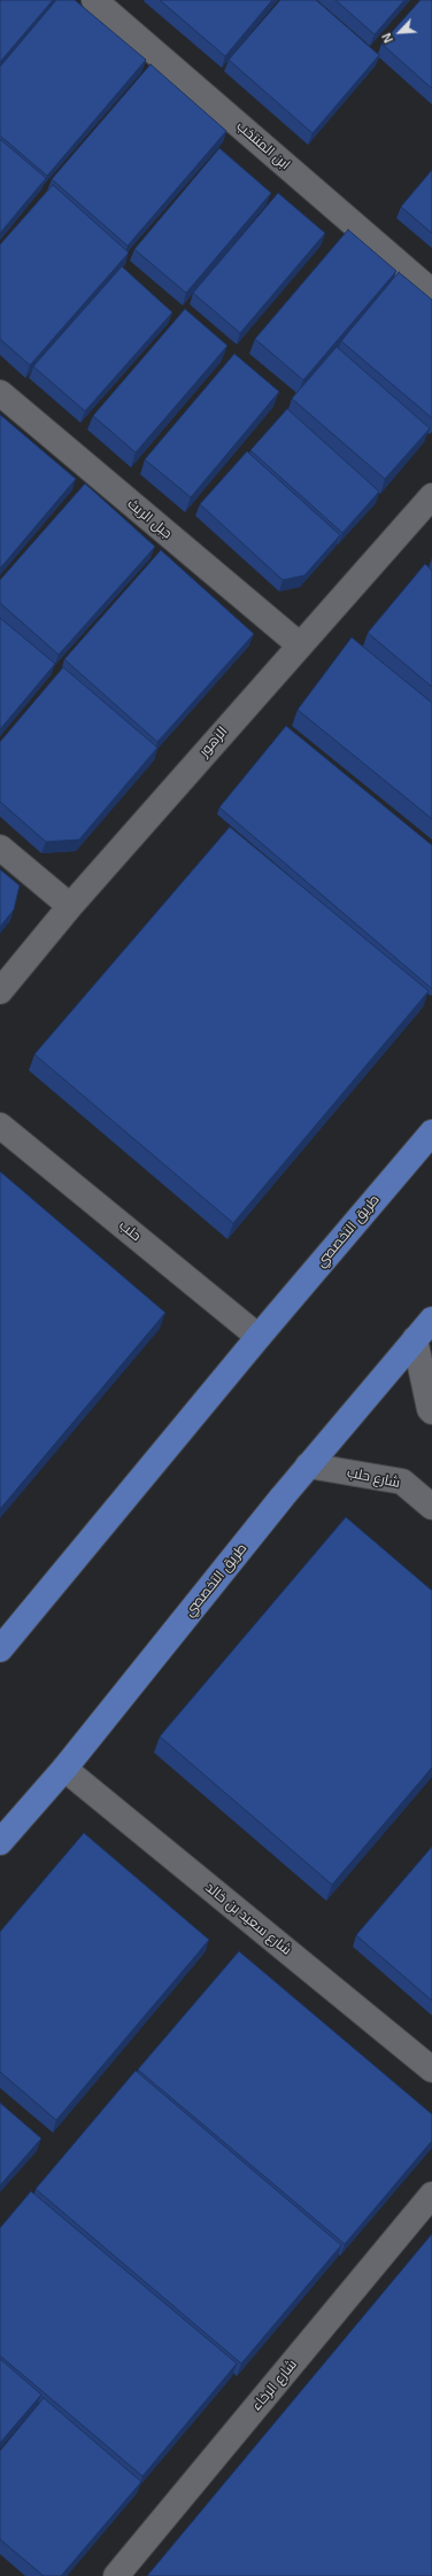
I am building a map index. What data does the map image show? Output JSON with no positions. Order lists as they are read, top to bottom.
{
  "streets": {
    "main road": ["طريق التخصصي"],
    "street": [
      "ابن المنتخب",
      "جبل الريث",
      "الزهور",
      "حلب",
      "شارع حلب",
      "شارع سعيد بن خالد",
      "شارع الرخاء"
    ]
  },
  "crossings": [
    ["جبل الريث", "الزهور"],
    ["حلب", "طريق التخصصي"],
    ["طريق التخصصي", "شارع حلب"],
    ["طريق التخصصي", "شارع سعيد بن خالد"]
  ],
  "north": "bottom left"
}
